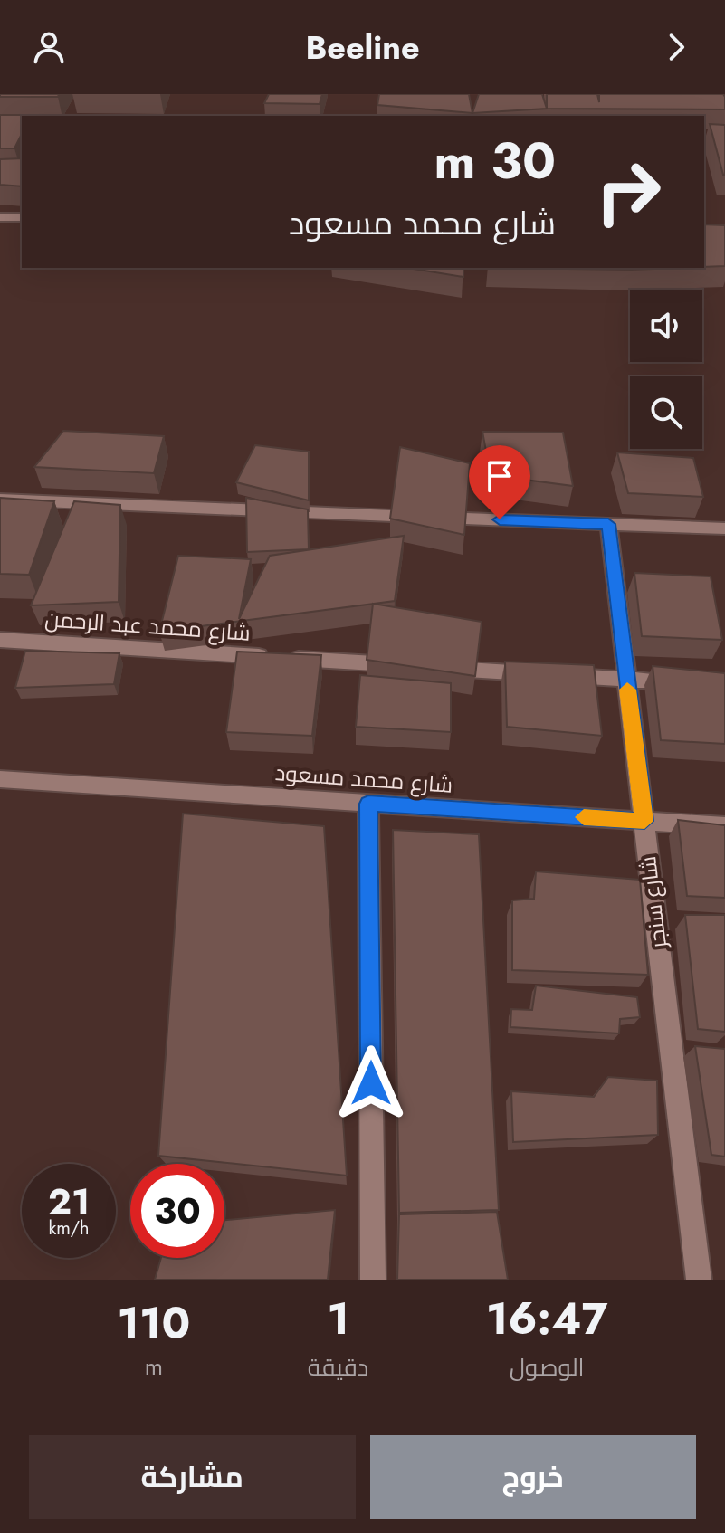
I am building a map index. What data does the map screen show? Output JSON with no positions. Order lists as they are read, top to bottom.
{
  "streets": {
    "street": ["شارع محمد عبد الرحمن", "شارع محمد مسعود", "شارع سنجر"]
  },
  "crossings": [
    ["شارع محمد مسعود", "شارع سنجر"]
  ],
  "page": {
    "header": "Beeline",
    "turn": ["30 m", "شارع محمد مسعود"],
    "speed": "21 km/h",
    "limit": "30",
    "eta": [
      "16:47",
      "الوصول",
      "1",
      "دقيقة",
      "110",
      "m"
    ],
    "buttons": ["خروج", "مشاركة"]
  }
}
